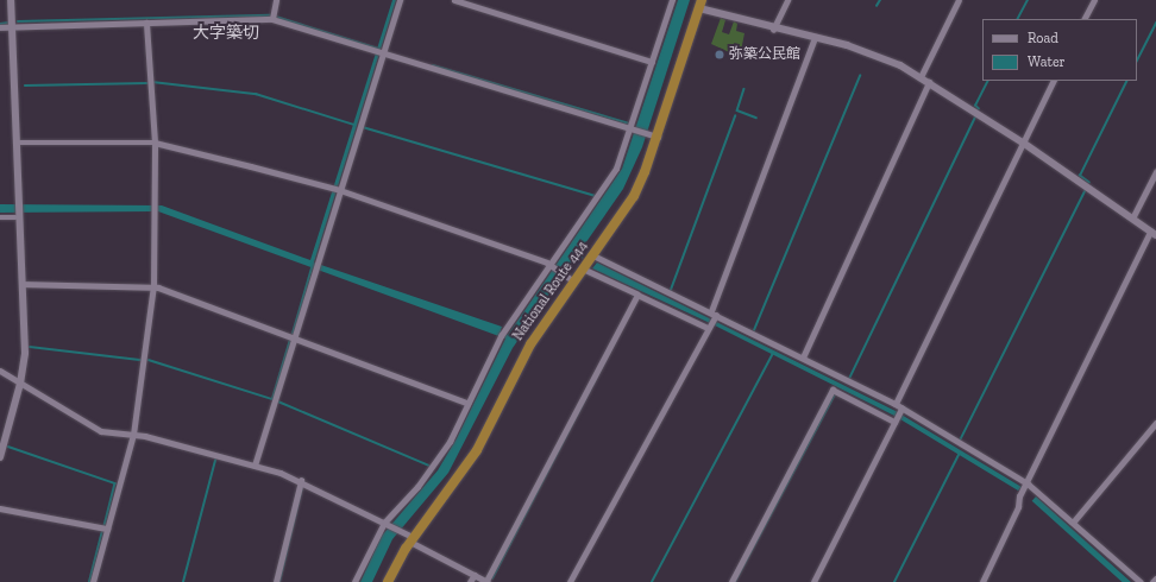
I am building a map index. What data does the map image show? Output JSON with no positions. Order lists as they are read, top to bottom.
{
  "streets": {
    "highway": ["National Route 444"]
  },
  "districts": ["大字築切"],
  "places": ["弥築公民館"],
  "legend": ["Road", "Water"]
}
